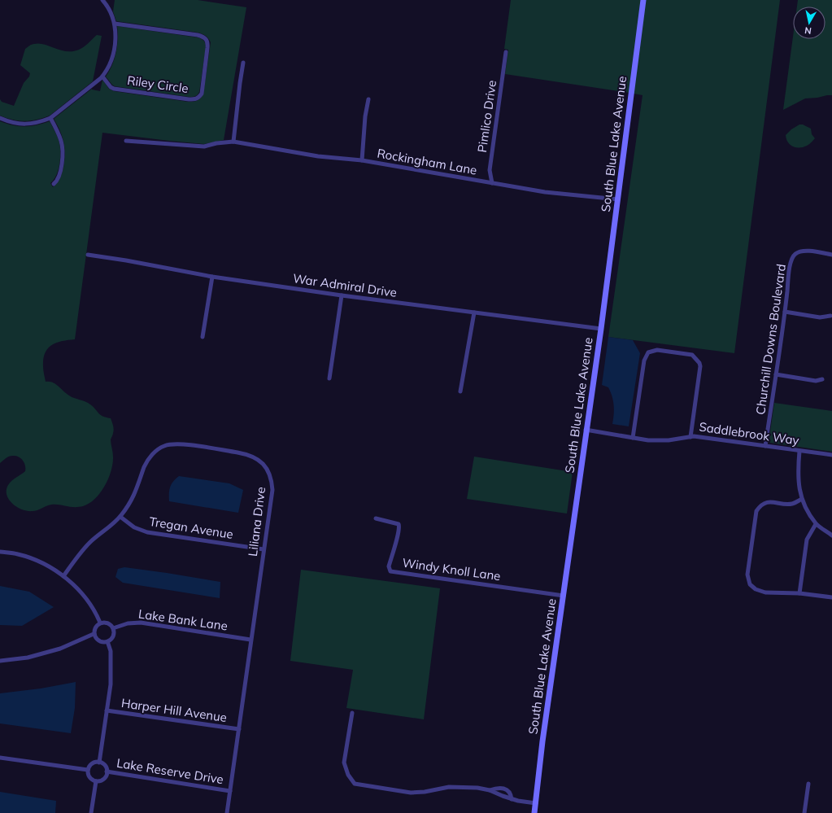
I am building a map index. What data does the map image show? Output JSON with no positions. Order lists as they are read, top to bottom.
{
  "streets": {
    "main road": ["South Blue Lake Avenue"],
    "street": [
      "Riley Circle",
      "Pimlico Drive",
      "Rockingham Lane",
      "War Admiral Drive",
      "Churchill Downs Boulevard",
      "Saddlebrook Way",
      "Liliana Drive",
      "Tregan Avenue",
      "Windy Knoll Lane",
      "Lake Bank Lane",
      "Harper Hill Avenue",
      "Lake Reserve Drive"
    ]
  },
  "crossings": [
    ["Pimlico Drive", "Rockingham Lane"],
    ["South Blue Lake Avenue", "Rockingham Lane"],
    ["South Blue Lake Avenue", "War Admiral Drive"],
    ["South Blue Lake Avenue", "Saddlebrook Way"],
    ["South Blue Lake Avenue", "Windy Knoll Lane"],
    ["Churchill Downs Boulevard", "Saddlebrook Way"],
    ["Liliana Drive", "Tregan Avenue"],
    ["Liliana Drive", "Lake Bank Lane"],
    ["Liliana Drive", "Harper Hill Avenue"],
    ["Liliana Drive", "Lake Reserve Drive"]
  ],
  "north": "bottom"
}
